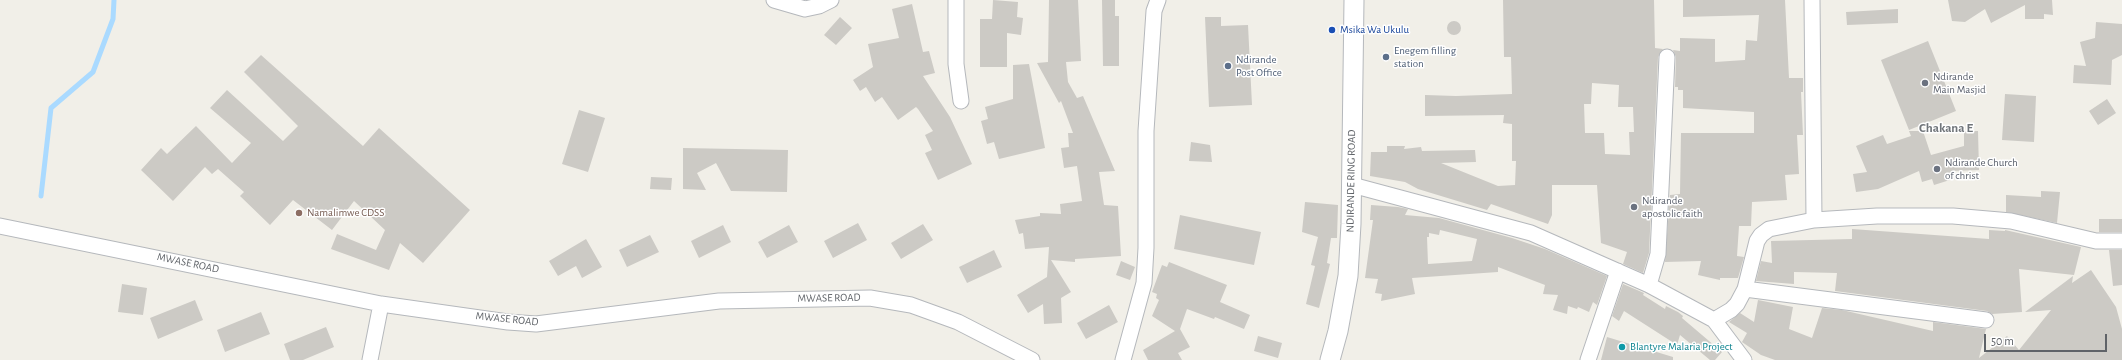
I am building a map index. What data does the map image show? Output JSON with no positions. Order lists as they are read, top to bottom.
{
  "streets": {
    "street": ["NDIRANDE RING ROAD", "MWASE ROAD"]
  },
  "districts": ["Chakana E"],
  "places": [
    "Msika Wa Ukulu",
    "Enegem filling station",
    "Ndirande Post Office",
    "Ndirande Main Masjid",
    "Ndirande Church of christ",
    "Ndirande apostolic faith",
    "Namalimwe CDSS",
    "Blantyre Malaria Project"
  ],
  "scale_bar": "50 m"
}
